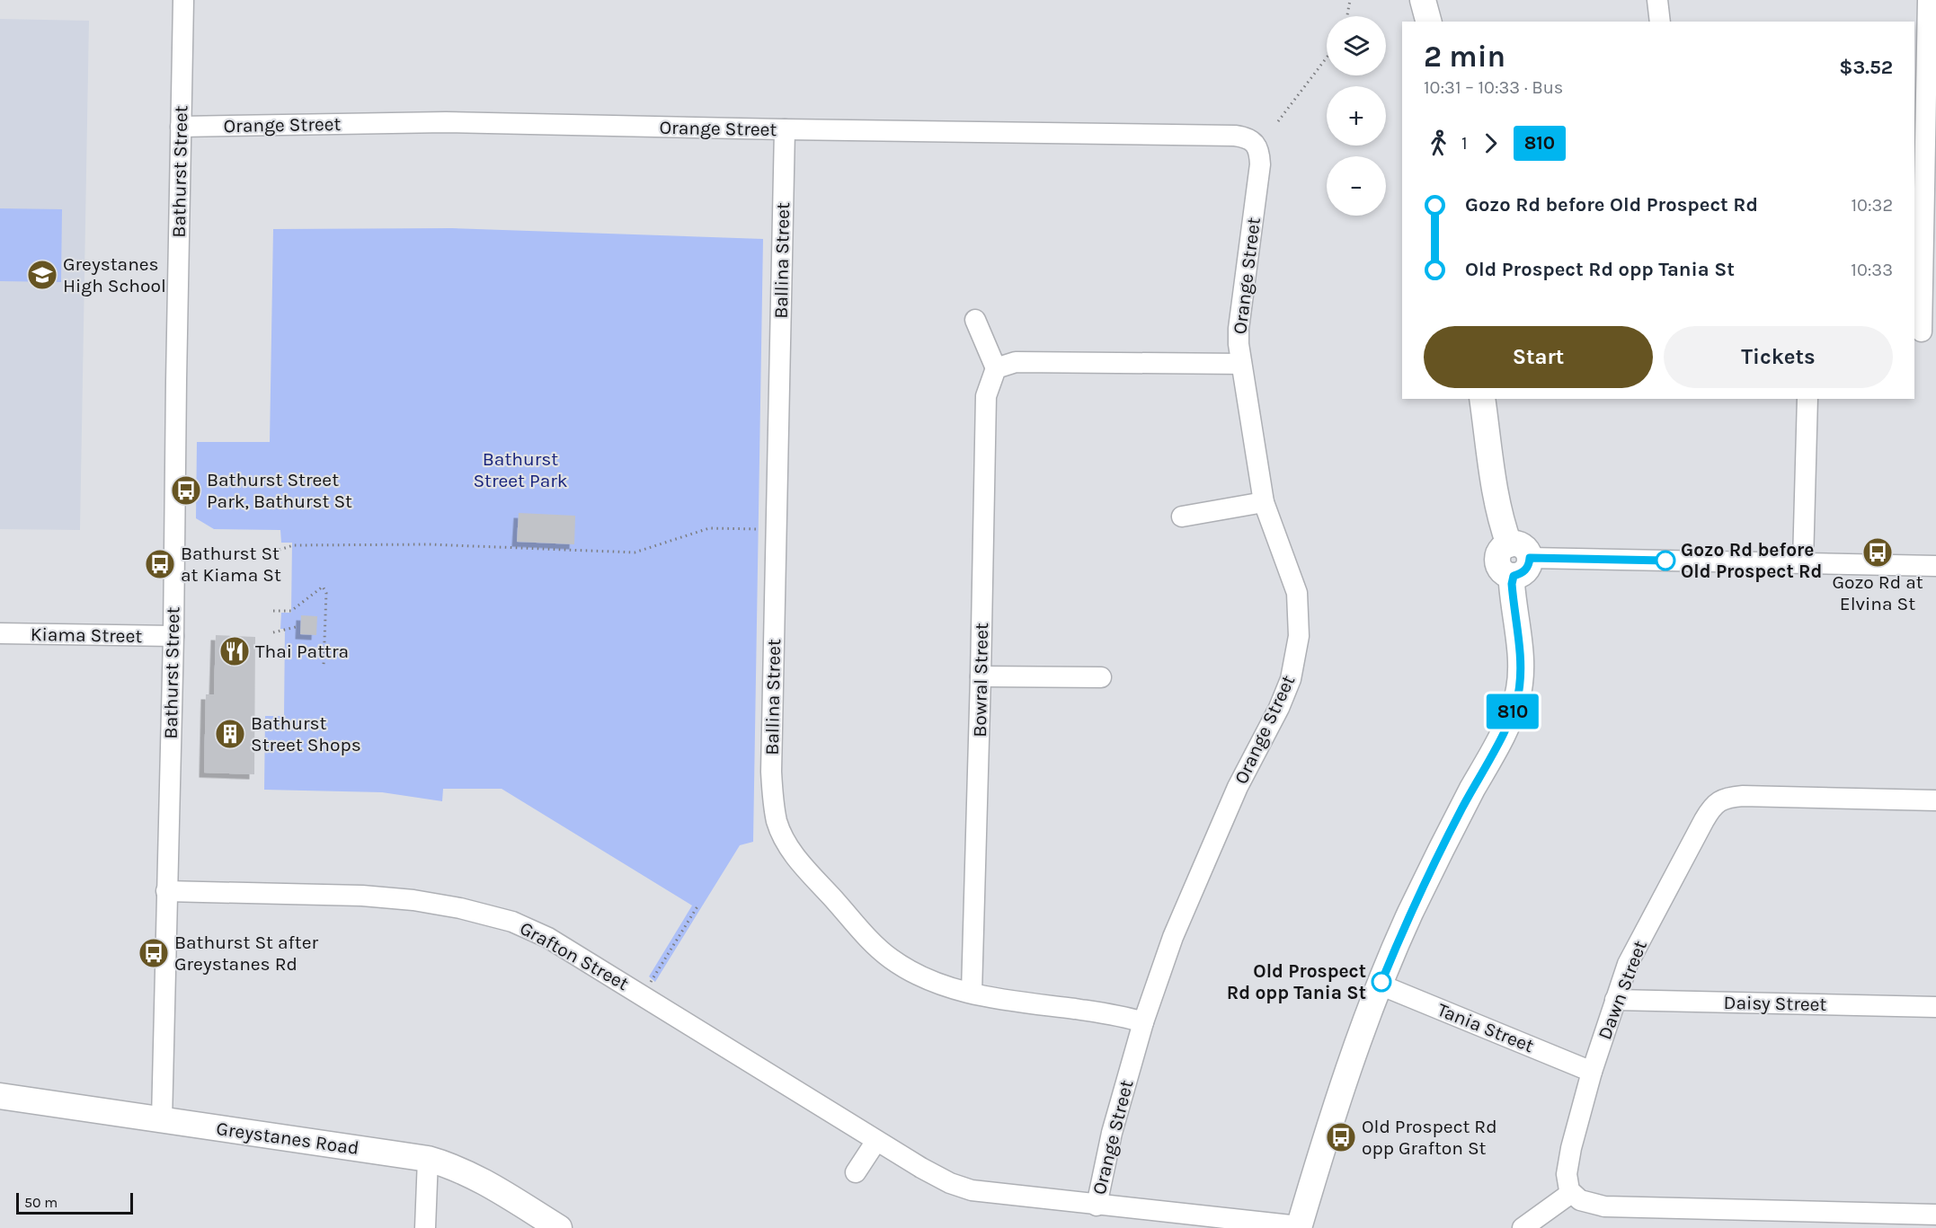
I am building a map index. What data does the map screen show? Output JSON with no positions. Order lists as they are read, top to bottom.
{
  "streets": {
    "main road": ["Greystanes Road"],
    "street": [
      "Orange Street",
      "Bathurst Street",
      "Ballina Street",
      "Kiama Street",
      "Bowral Street",
      "Grafton Street",
      "Dawn Street",
      "Daisy Street",
      "Tania Street"
    ]
  },
  "crossings": [
    ["Orange Street", "Bathurst Street"],
    ["Orange Street", "Ballina Street"],
    ["Orange Street", "Grafton Street"],
    ["Bathurst Street", "Kiama Street"],
    ["Bathurst Street", "Grafton Street"],
    ["Bathurst Street", "Greystanes Road"],
    ["Ballina Street", "Bowral Street"],
    ["Dawn Street", "Daisy Street"],
    ["Dawn Street", "Tania Street"]
  ],
  "parks": ["Bathurst Street Park"],
  "places": {
    "school or university": ["Greystanes High School"],
    "bus stop": [
      "Bathurst Street Park, Bathurst St",
      "Gozo Rd at Elvina St",
      "Bathurst St at Kiama St",
      "Bathurst St after Greystanes Rd",
      "Old Prospect Rd opp Grafton St"
    ],
    "other": ["Gozo Rd before Old Prospect Rd", "Old Prospect Rd opp Tania St"],
    "restaurant": ["Thai Pattra"],
    "building": ["Bathurst Street Shops"]
  },
  "lines": ["bus line 810"],
  "scale_bar": "50 m",
  "page": {
    "on_map": "810",
    "map_buttons": ["+", "−"],
    "heading": ["2 min", "10:31 – 10:33 · Bus", "$3.52"],
    "legs": ["1", "810"],
    "list": [
      {
        "name": "Gozo Rd before Old Prospect Rd",
        "value": "10:32"
      },
      {
        "name": "Old Prospect Rd opp Tania St",
        "value": "10:33"
      }
    ],
    "buttons": ["Start", "Tickets"],
    "scale": "50 m"
  }
}
